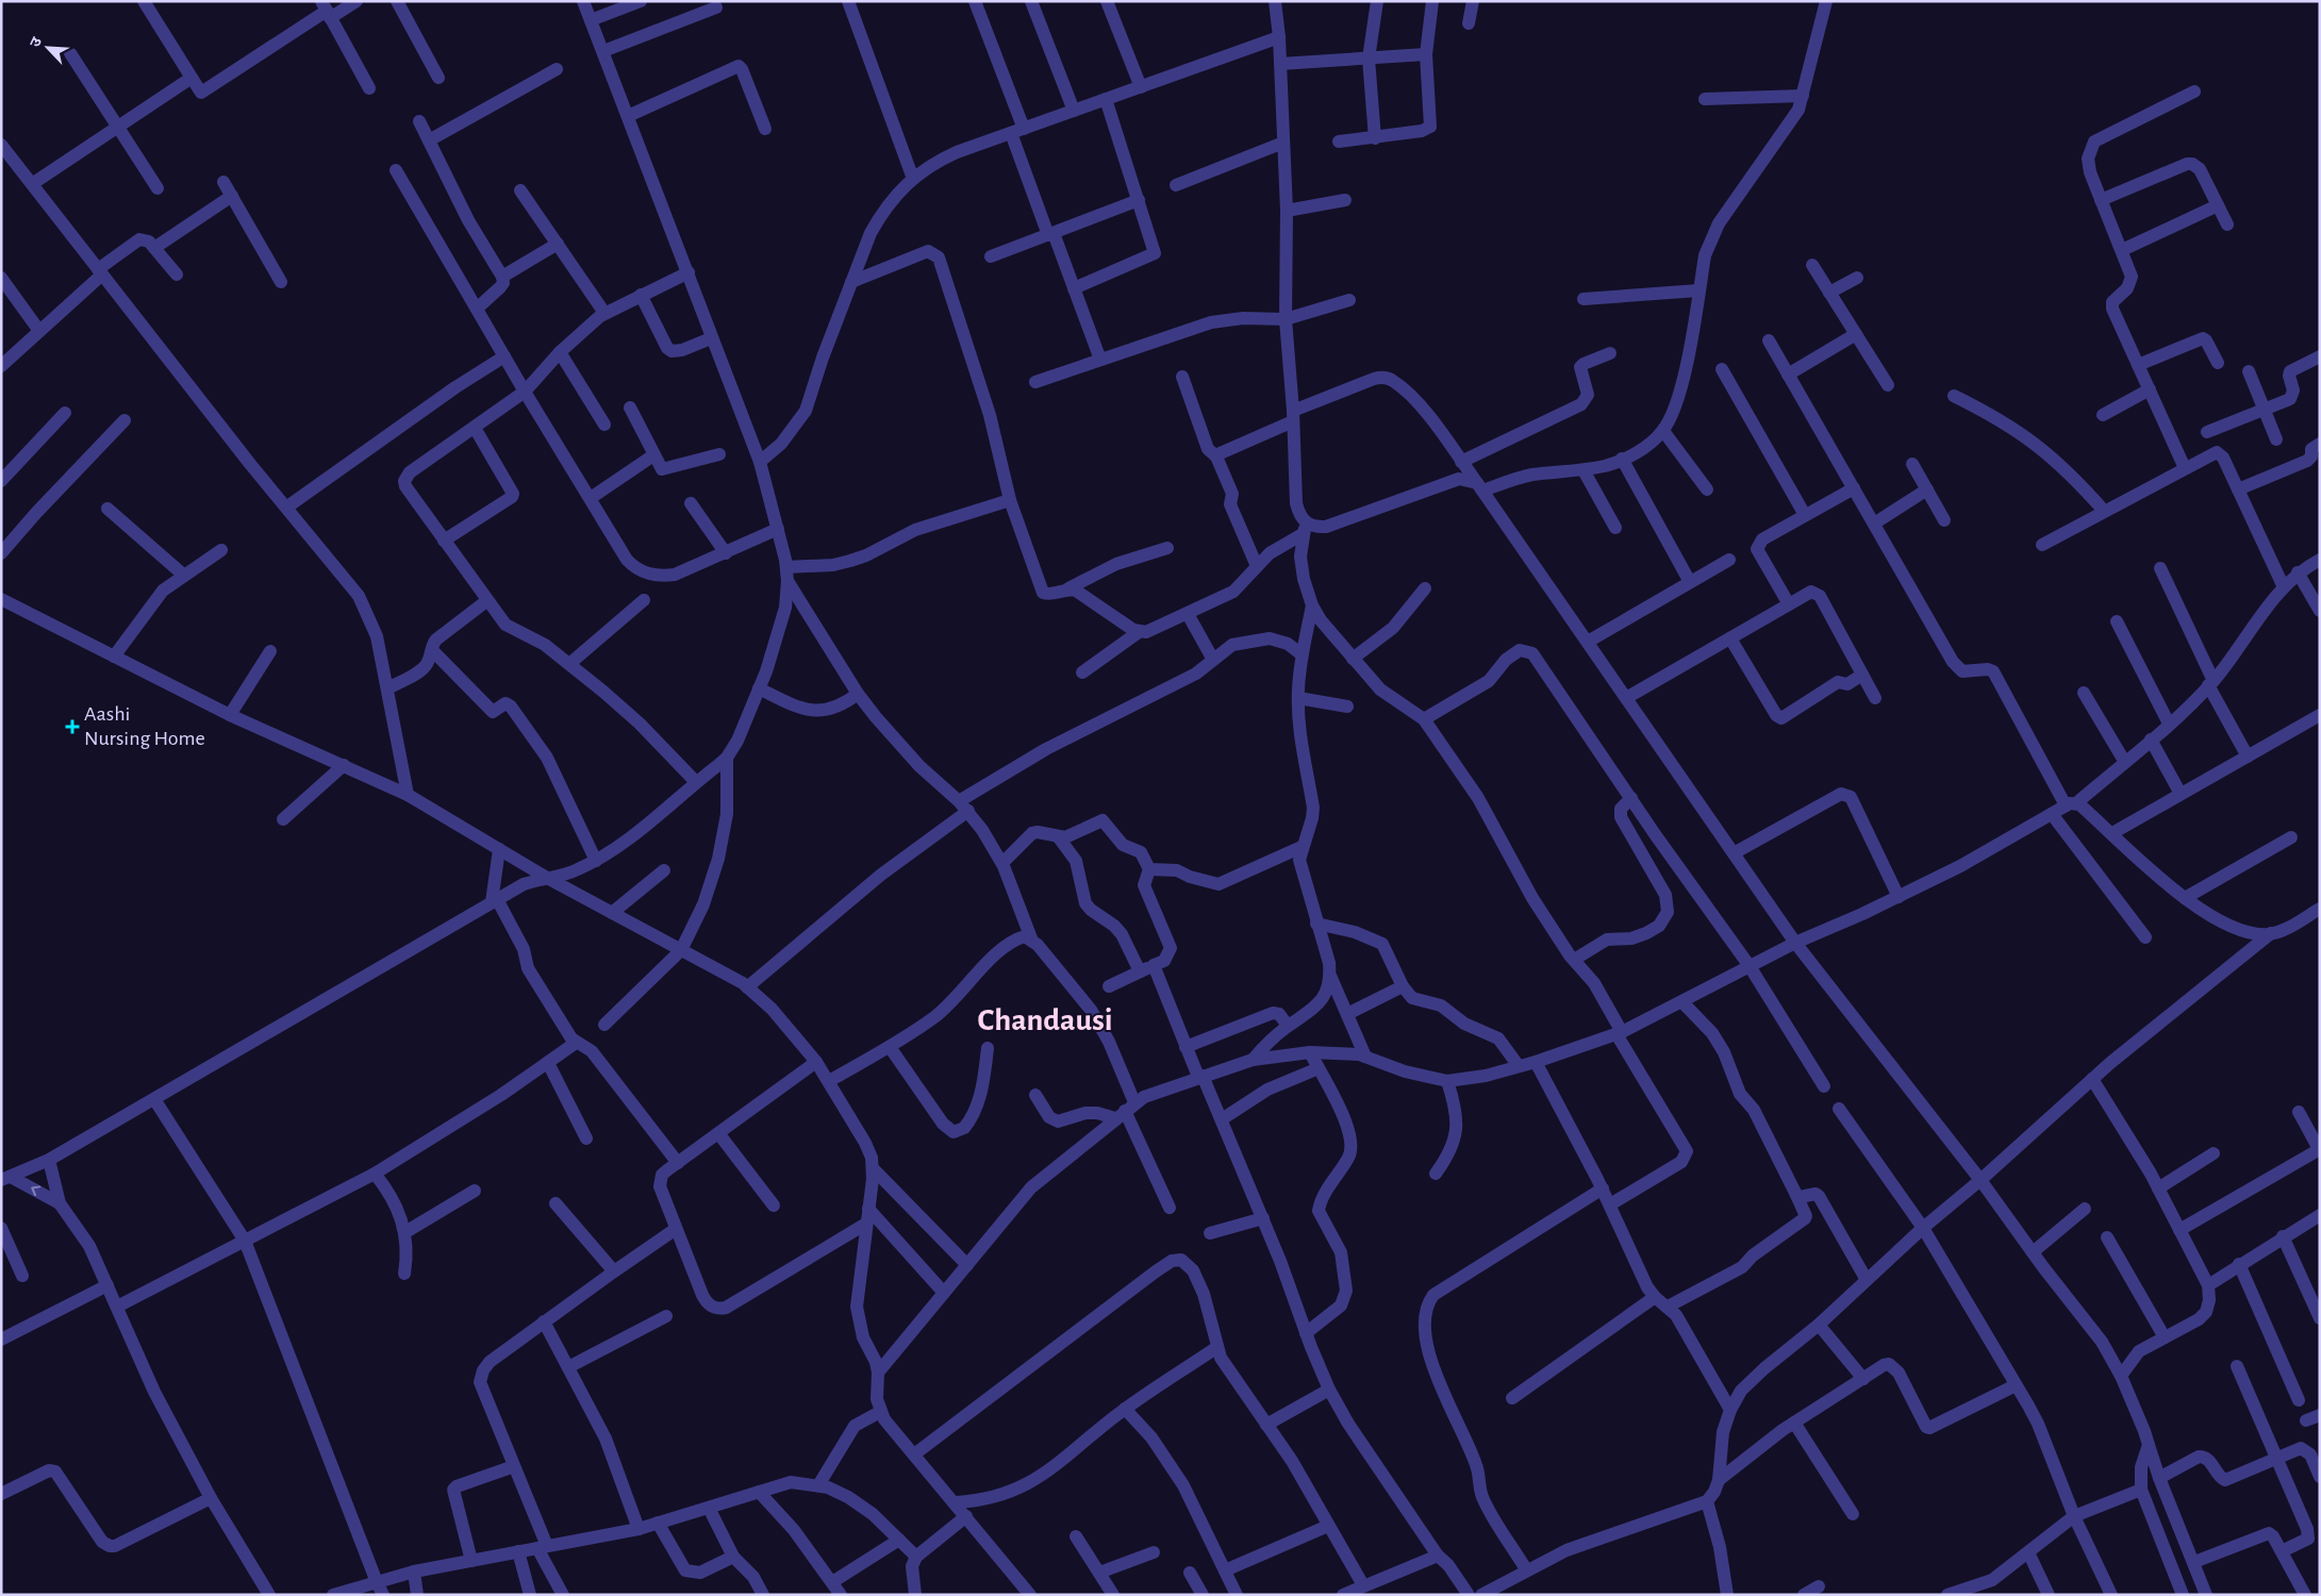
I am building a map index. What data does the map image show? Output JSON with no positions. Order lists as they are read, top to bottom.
{
  "districts": ["Chandausi"],
  "places": {
    "health": ["Aashi Nursing Home"]
  },
  "north": "top left"
}
